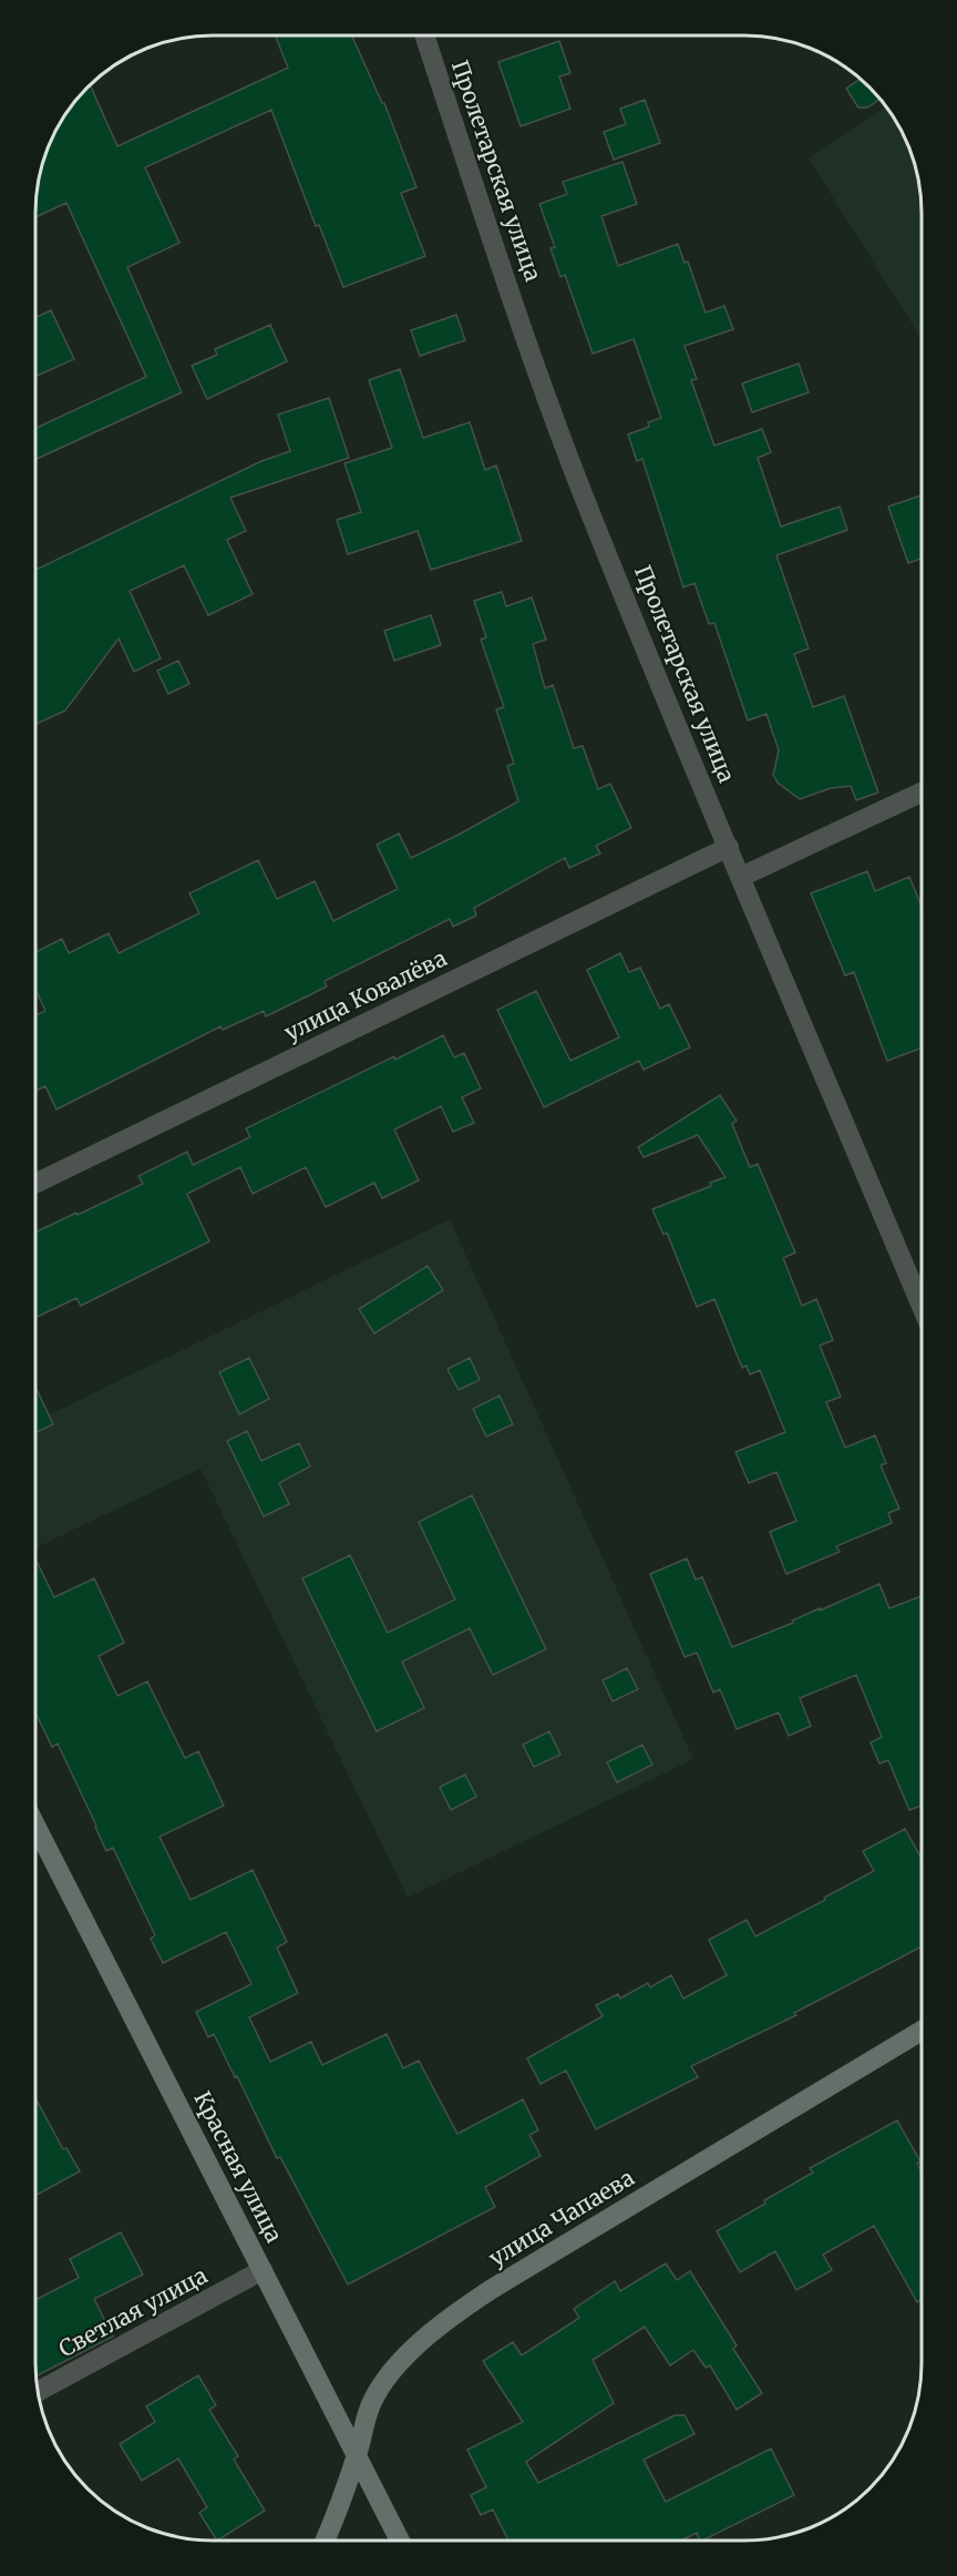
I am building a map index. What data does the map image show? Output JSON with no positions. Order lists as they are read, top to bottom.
{
  "streets": {
    "street": [
      "Пролетарская улица",
      "улица Ковалёва",
      "Красная улица",
      "улица Чапаева",
      "Светлая улица"
    ]
  },
  "crossings": [
    ["Пролетарская улица", "улица Ковалёва"],
    ["Красная улица", "улица Чапаева"],
    ["Красная улица", "Светлая улица"]
  ]
}
